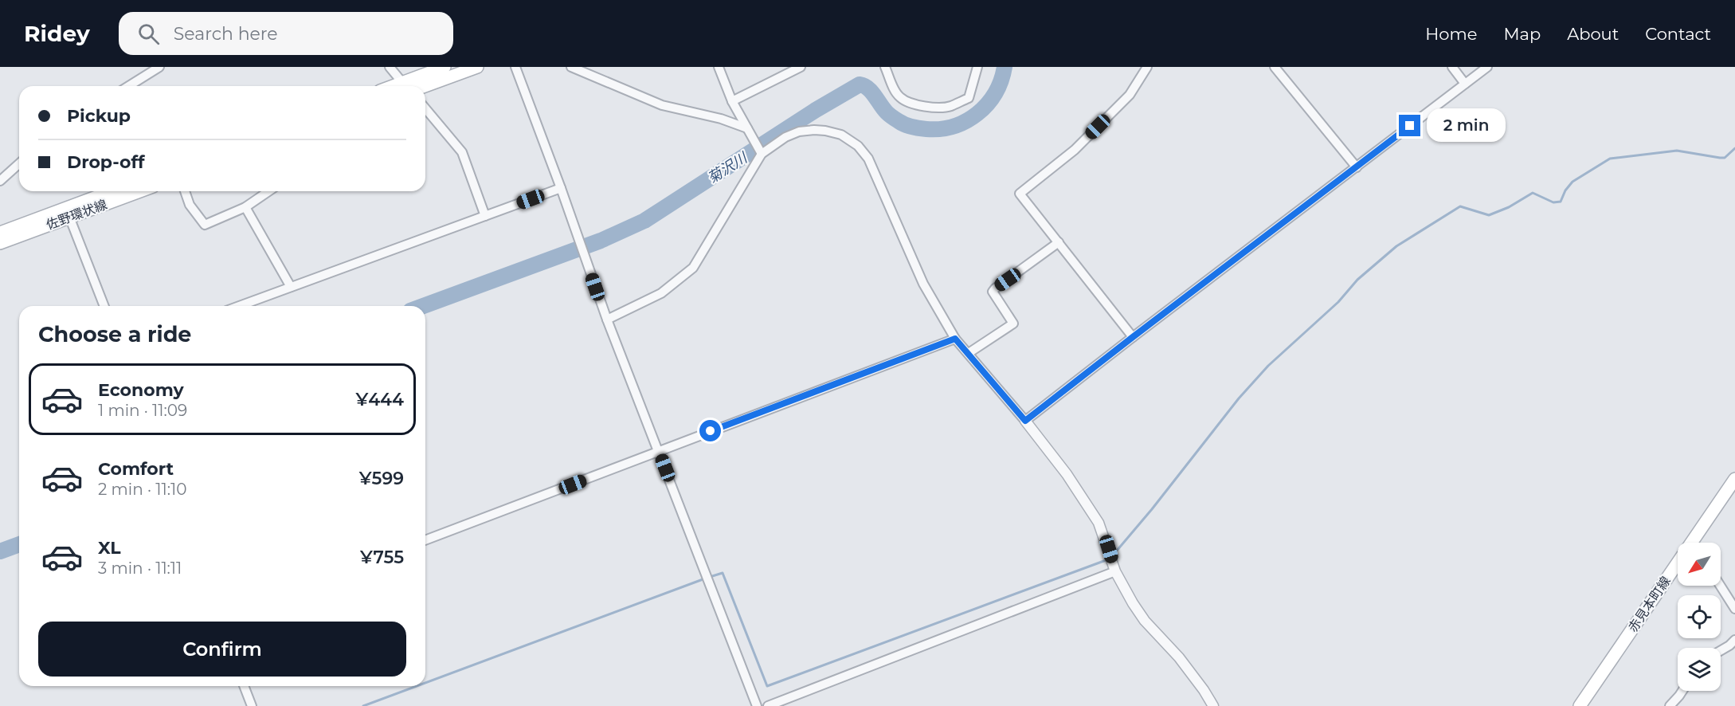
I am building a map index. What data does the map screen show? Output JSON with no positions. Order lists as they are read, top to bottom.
{
  "streets": {
    "main road": ["佐野環状線", "赤見本町線"]
  },
  "water": ["菊沢川"],
  "north": "bottom left",
  "page": {
    "header": "Ridey",
    "search": "Search here",
    "nav": [
      "Home",
      "Map",
      "About",
      "Contact"
    ],
    "banner": ["Pickup", "Drop-off"],
    "bubble": "2 min",
    "heading": "Choose a ride",
    "list": [
      {
        "name": "Economy",
        "note": "1 min · 11:09",
        "value": "¥444"
      },
      {
        "name": "Comfort",
        "note": "2 min · 11:10",
        "value": "¥599"
      },
      {
        "name": "XL",
        "note": "3 min · 11:11",
        "value": "¥755"
      }
    ],
    "buttons": "Confirm"
  }
}
